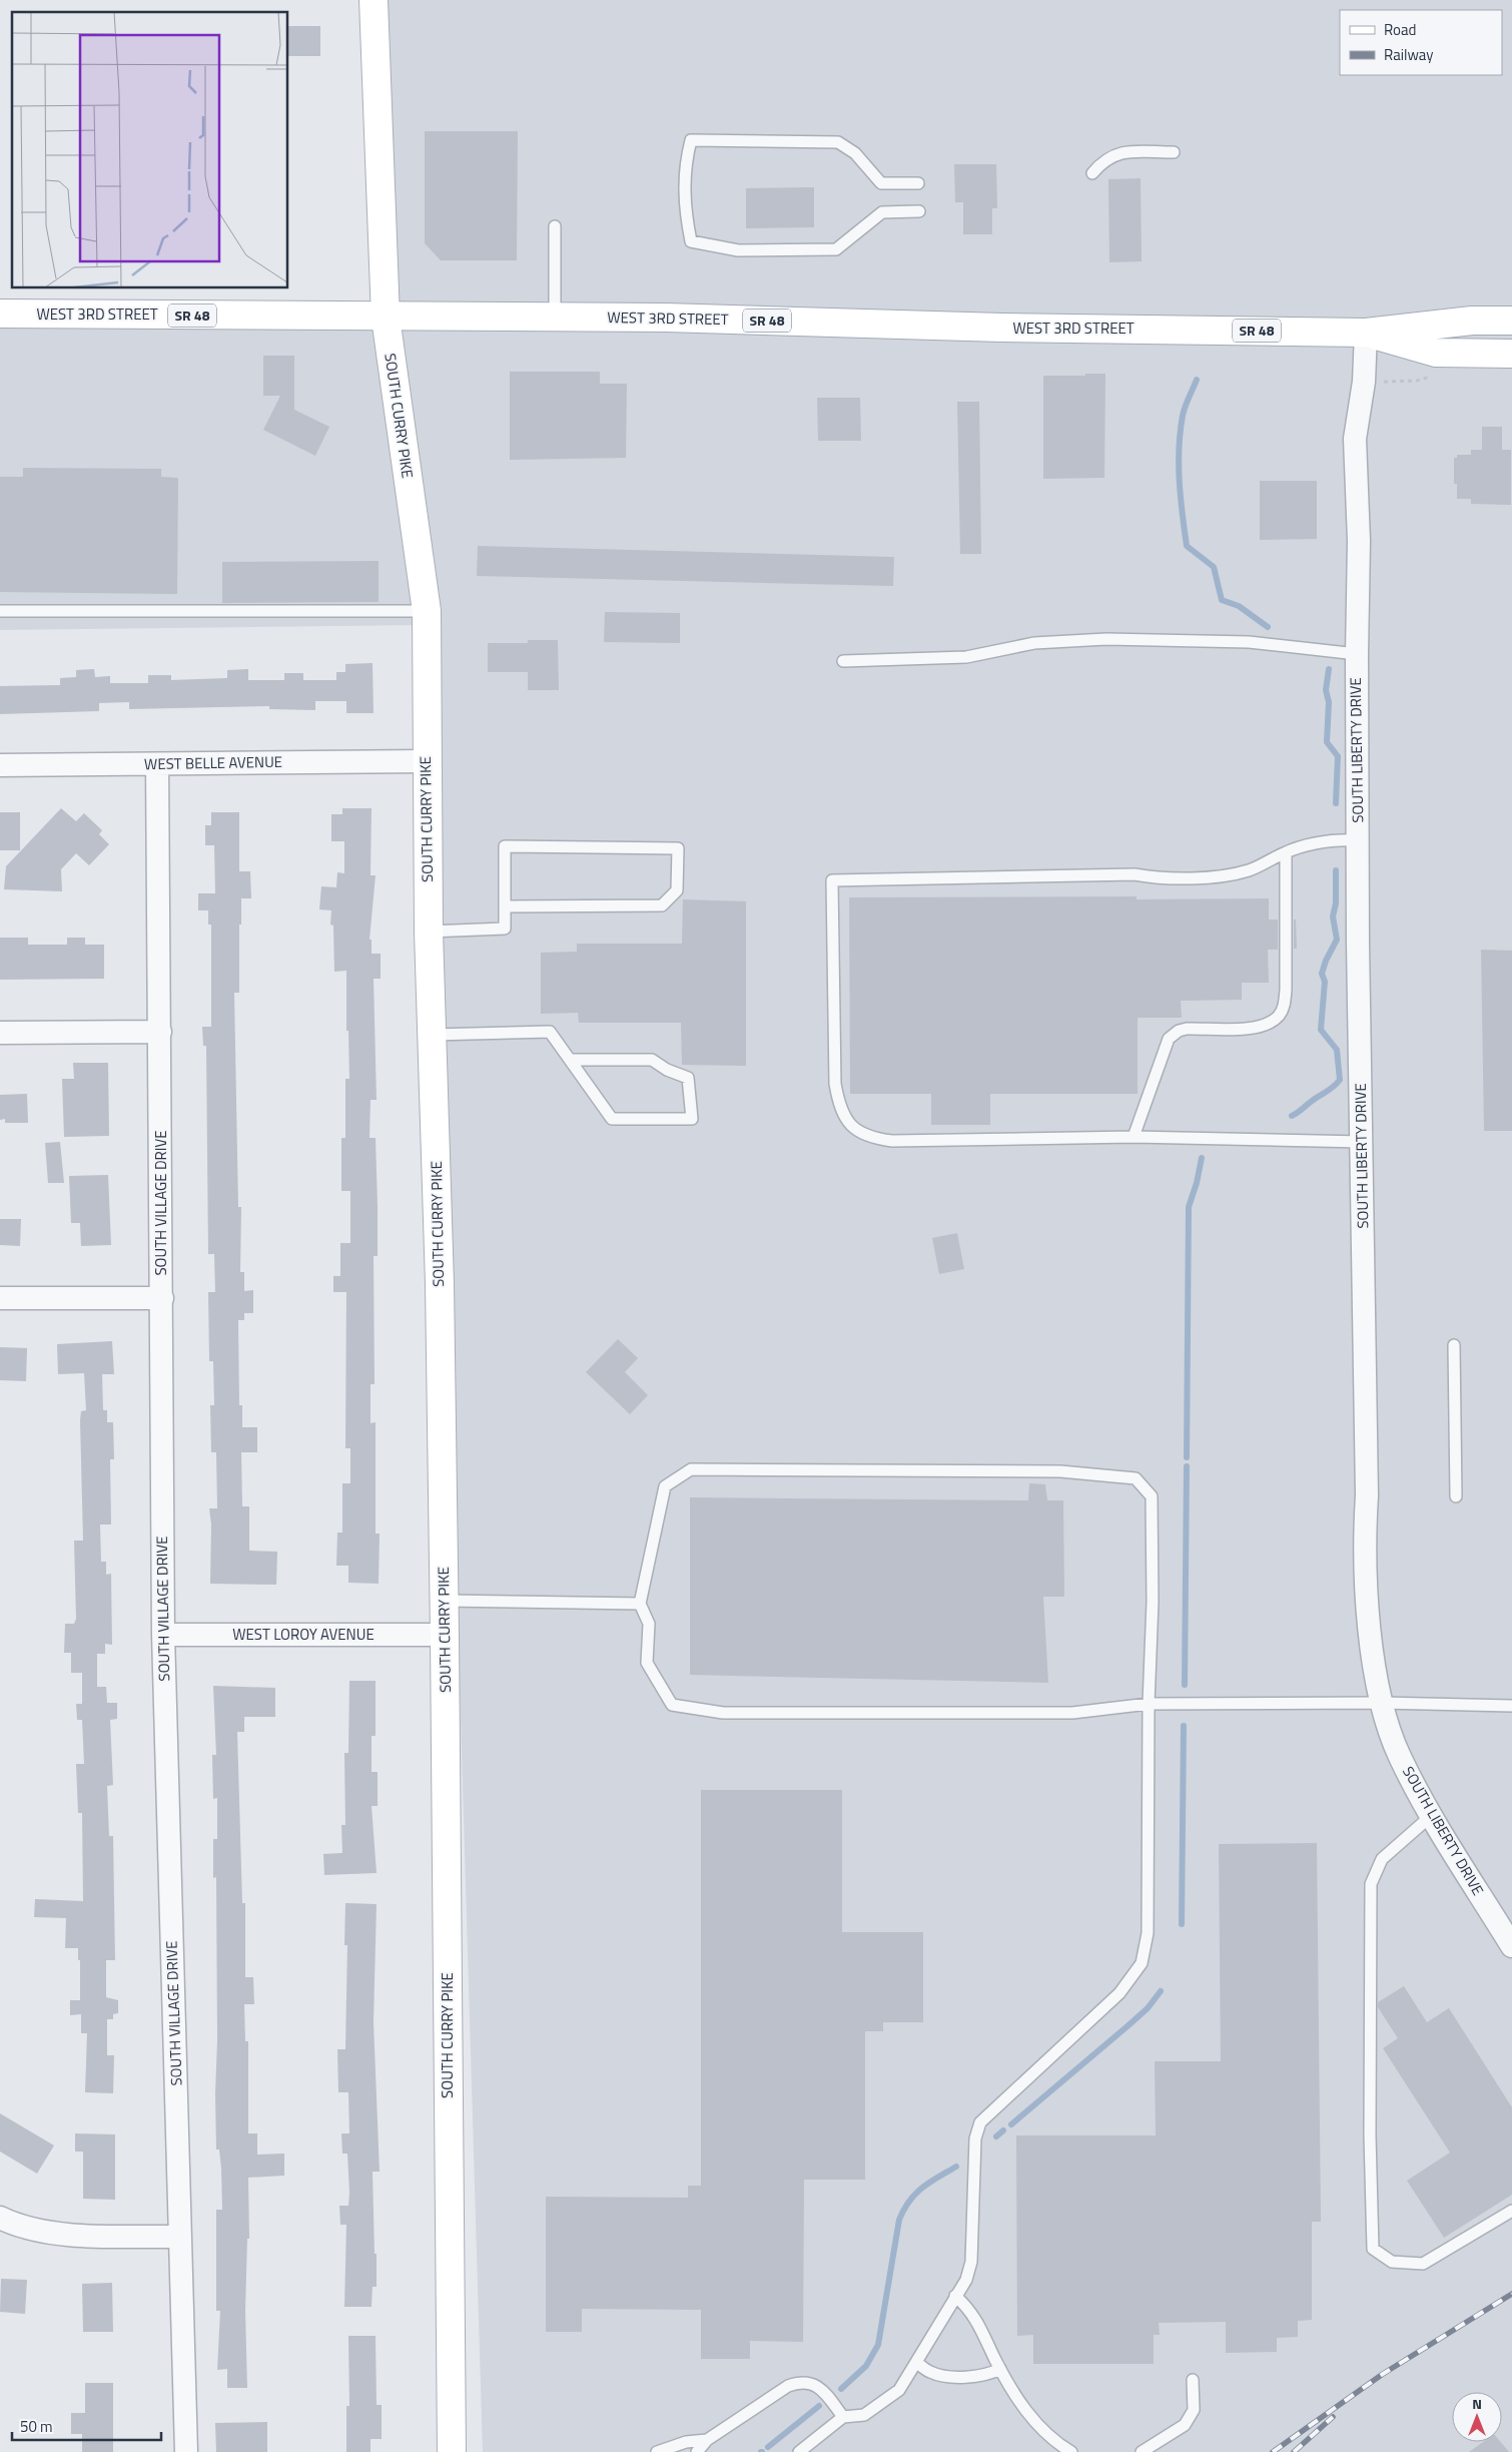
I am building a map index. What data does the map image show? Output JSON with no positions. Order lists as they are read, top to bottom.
{
  "streets": {
    "main road": ["WEST 3RD STREET", "SR 48", "SOUTH CURRY PIKE"],
    "street": [
      "SOUTH LIBERTY DRIVE",
      "WEST BELLE AVENUE",
      "SOUTH VILLAGE DRIVE",
      "WEST LOROY AVENUE"
    ]
  },
  "crossings": [
    ["WEST 3RD STREET", "SOUTH CURRY PIKE"],
    ["WEST 3RD STREET", "SOUTH LIBERTY DRIVE"],
    ["SOUTH CURRY PIKE", "WEST BELLE AVENUE"],
    ["SOUTH CURRY PIKE", "WEST LOROY AVENUE"],
    ["WEST BELLE AVENUE", "SOUTH VILLAGE DRIVE"],
    ["SOUTH VILLAGE DRIVE", "WEST LOROY AVENUE"]
  ],
  "legend": ["Road", "Railway"],
  "scale_bar": "50 m",
  "north": "top"
}
